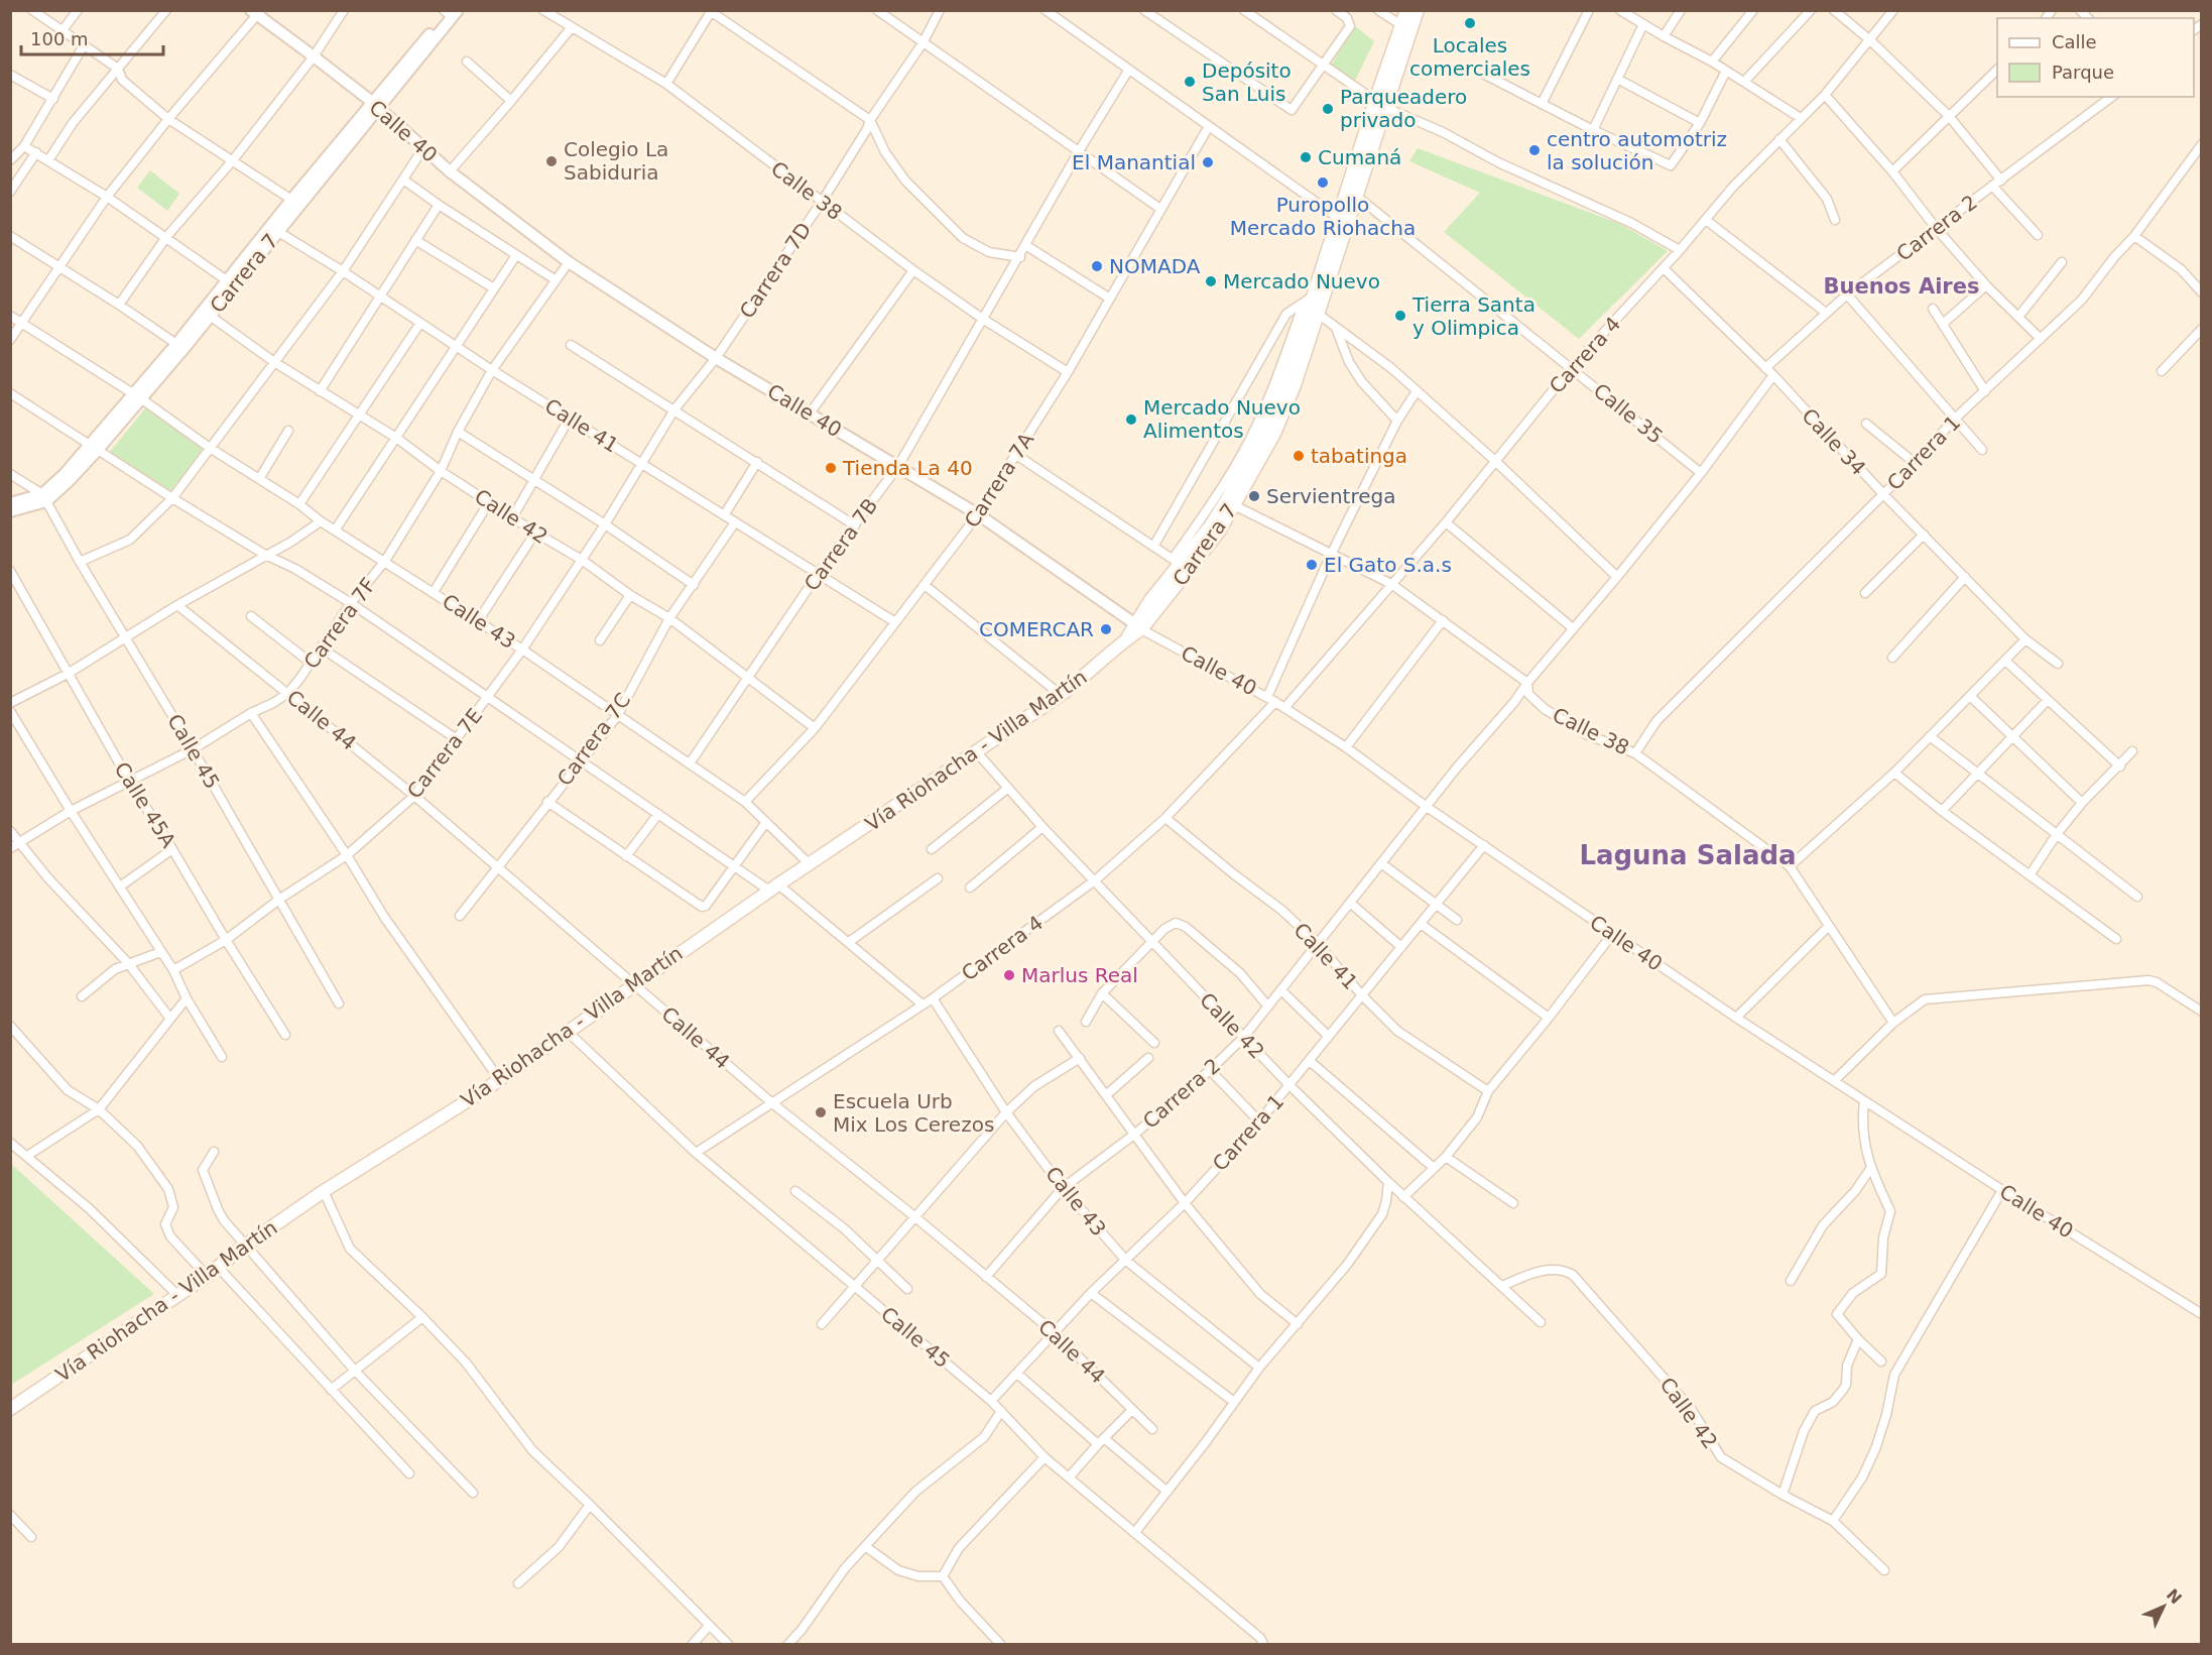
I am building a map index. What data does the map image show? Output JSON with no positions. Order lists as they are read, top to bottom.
{
  "streets": {
    "main road": ["Carrera 7", "Vía Riohacha - Villa Martín"],
    "street": [
      "Calle 40",
      "Calle 38",
      "Carrera 2",
      "Carrera 7D",
      "Carrera 4",
      "Calle 35",
      "Calle 41",
      "Calle 34",
      "Carrera 1",
      "Carrera 7A",
      "Calle 42",
      "Carrera 7B",
      "Calle 43",
      "Carrera 7F",
      "Calle 44",
      "Carrera 7C",
      "Calle 45",
      "Carrera 7E",
      "Calle 45A"
    ]
  },
  "crossings": [
    ["Calle 40", "Carrera 2"],
    ["Calle 40", "Carrera 7D"],
    ["Calle 40", "Carrera 7"],
    ["Calle 40", "Carrera 4"],
    ["Calle 40", "Carrera 1"],
    ["Calle 40", "Carrera 7A"],
    ["Calle 40", "Carrera 7B"],
    ["Calle 40", "Carrera 7F"],
    ["Calle 40", "Vía Riohacha - Villa Martín"],
    ["Calle 38", "Carrera 2"],
    ["Calle 38", "Carrera 7D"],
    ["Calle 38", "Carrera 7"],
    ["Calle 38", "Carrera 4"],
    ["Calle 38", "Carrera 1"],
    ["Calle 38", "Carrera 7A"],
    ["Calle 38", "Carrera 7B"],
    ["Carrera 2", "Calle 41"],
    ["Carrera 2", "Calle 34"],
    ["Carrera 2", "Calle 42"],
    ["Carrera 2", "Calle 43"],
    ["Carrera 2", "Calle 44"],
    ["Carrera 7D", "Calle 41"],
    ["Carrera 7D", "Carrera 7E"],
    ["Carrera 7", "Calle 35"],
    ["Carrera 7", "Calle 41"],
    ["Carrera 7", "Calle 42"],
    ["Carrera 7", "Calle 43"],
    ["Carrera 7", "Vía Riohacha - Villa Martín"],
    ["Carrera 7", "Calle 45"],
    ["Carrera 4", "Calle 35"],
    ["Carrera 4", "Calle 41"],
    ["Carrera 4", "Calle 34"],
    ["Carrera 4", "Calle 42"],
    ["Carrera 4", "Calle 43"],
    ["Carrera 4", "Calle 44"],
    ["Carrera 4", "Calle 45"],
    ["Calle 41", "Carrera 1"],
    ["Calle 41", "Carrera 7A"],
    ["Calle 41", "Carrera 7B"],
    ["Calle 41", "Carrera 7F"],
    ["Calle 41", "Carrera 7C"],
    ["Calle 41", "Carrera 7E"],
    ["Calle 34", "Carrera 1"],
    ["Carrera 1", "Calle 42"],
    ["Carrera 1", "Calle 43"],
    ["Carrera 1", "Calle 44"],
    ["Carrera 1", "Calle 45"],
    ["Carrera 7A", "Calle 42"],
    ["Carrera 7A", "Calle 43"],
    ["Calle 42", "Carrera 7B"],
    ["Calle 42", "Carrera 7F"],
    ["Calle 42", "Carrera 7C"],
    ["Calle 42", "Vía Riohacha - Villa Martín"],
    ["Calle 42", "Carrera 7E"],
    ["Carrera 7B", "Calle 43"],
    ["Calle 43", "Carrera 7F"],
    ["Calle 43", "Carrera 7C"],
    ["Calle 43", "Vía Riohacha - Villa Martín"],
    ["Calle 43", "Carrera 7E"],
    ["Carrera 7F", "Calle 44"],
    ["Carrera 7F", "Calle 45"],
    ["Carrera 7F", "Calle 45A"],
    ["Calle 44", "Carrera 7C"],
    ["Calle 44", "Vía Riohacha - Villa Martín"],
    ["Calle 44", "Carrera 7E"],
    ["Vía Riohacha - Villa Martín", "Calle 45"],
    ["Calle 45", "Carrera 7E"],
    ["Carrera 7E", "Calle 45A"]
  ],
  "districts": ["Buenos Aires", "Laguna Salada"],
  "places": [
    "Locales comerciales",
    "Depósito San Luis",
    "Parqueadero privado",
    "centro automotriz la solución",
    "Cumaná",
    "Colegio La Sabiduria",
    "El Manantial",
    "Puropollo Mercado Riohacha",
    "NOMADA",
    "Mercado Nuevo",
    "Tierra Santa y Olimpica",
    "Mercado Nuevo Alimentos",
    "tabatinga",
    "Tienda La 40",
    "Servientrega",
    "El Gato S.a.s",
    "COMERCAR",
    "Marlus Real",
    "Escuela Urb Mix Los Cerezos"
  ],
  "legend": ["Calle", "Parque"],
  "scale_bar": "100 m",
  "north": "top right"
}
